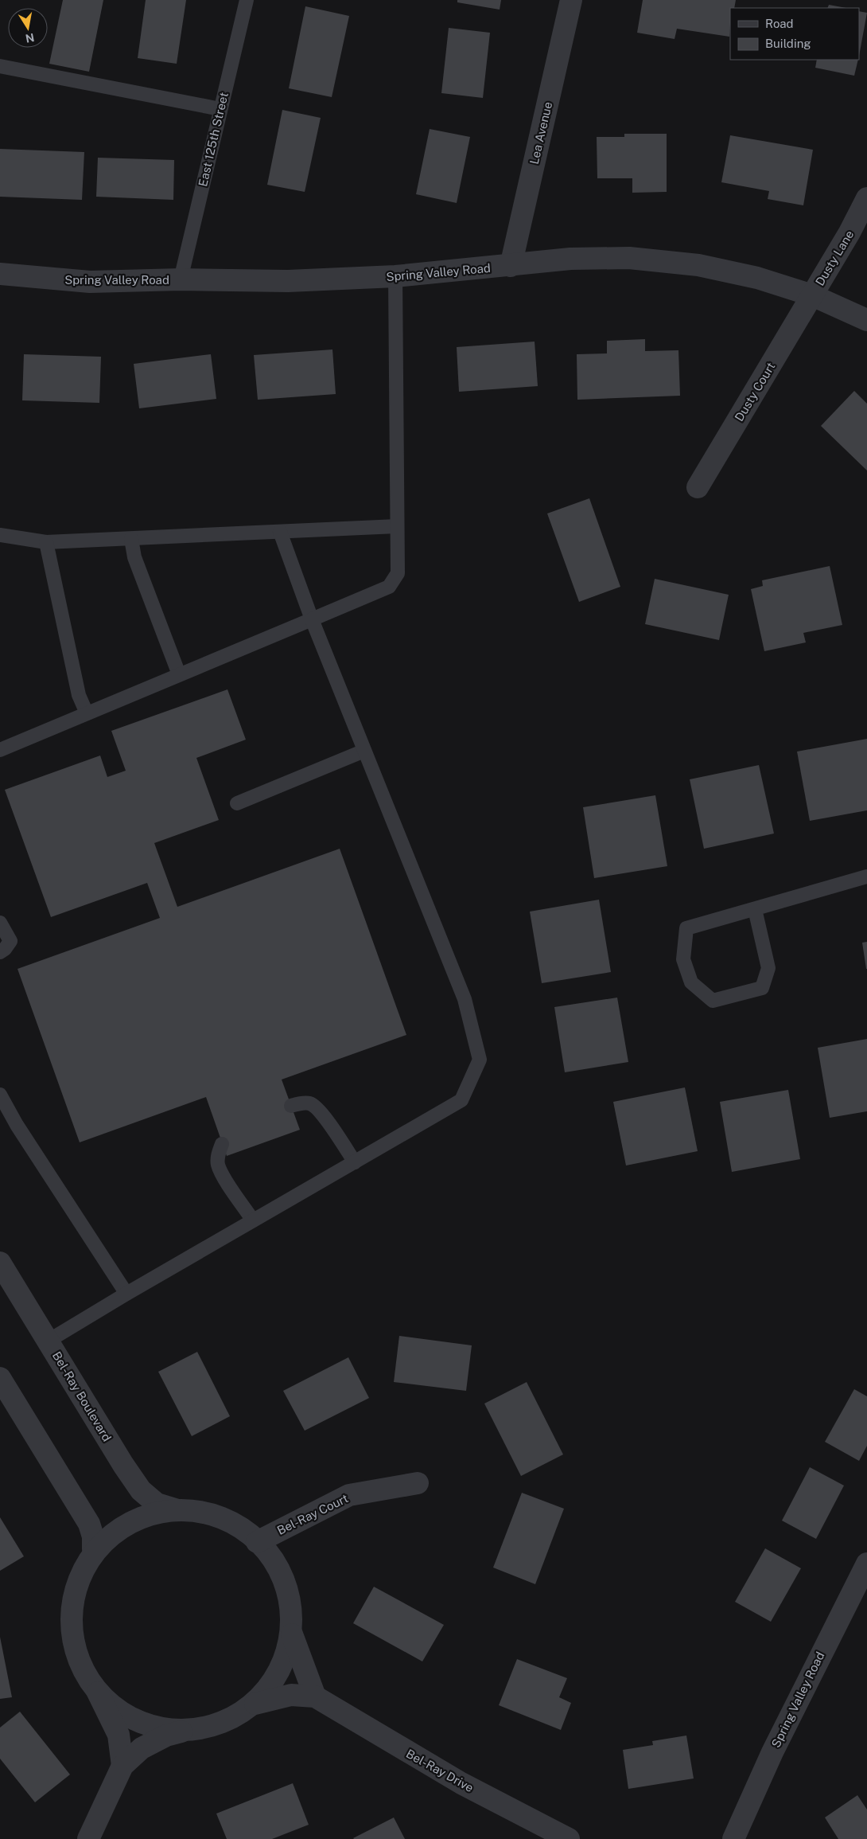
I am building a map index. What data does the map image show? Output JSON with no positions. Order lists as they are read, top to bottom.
{
  "streets": {
    "street": [
      "Lea Avenue",
      "Dusty Lane",
      "Spring Valley Road",
      "Dusty Court",
      "Bel-Ray Boulevard",
      "Bel-Ray Court",
      "Bel-Ray Drive"
    ],
    "lane": ["East 125th Street"]
  },
  "crossings": [
    ["Lea Avenue", "Spring Valley Road"],
    ["East 125th Street", "Spring Valley Road"],
    ["Dusty Lane", "Spring Valley Road"],
    ["Dusty Lane", "Dusty Court"],
    ["Spring Valley Road", "Dusty Court"],
    ["Bel-Ray Boulevard", "Bel-Ray Court"]
  ],
  "legend": ["Road", "Building"],
  "north": "bottom"
}
